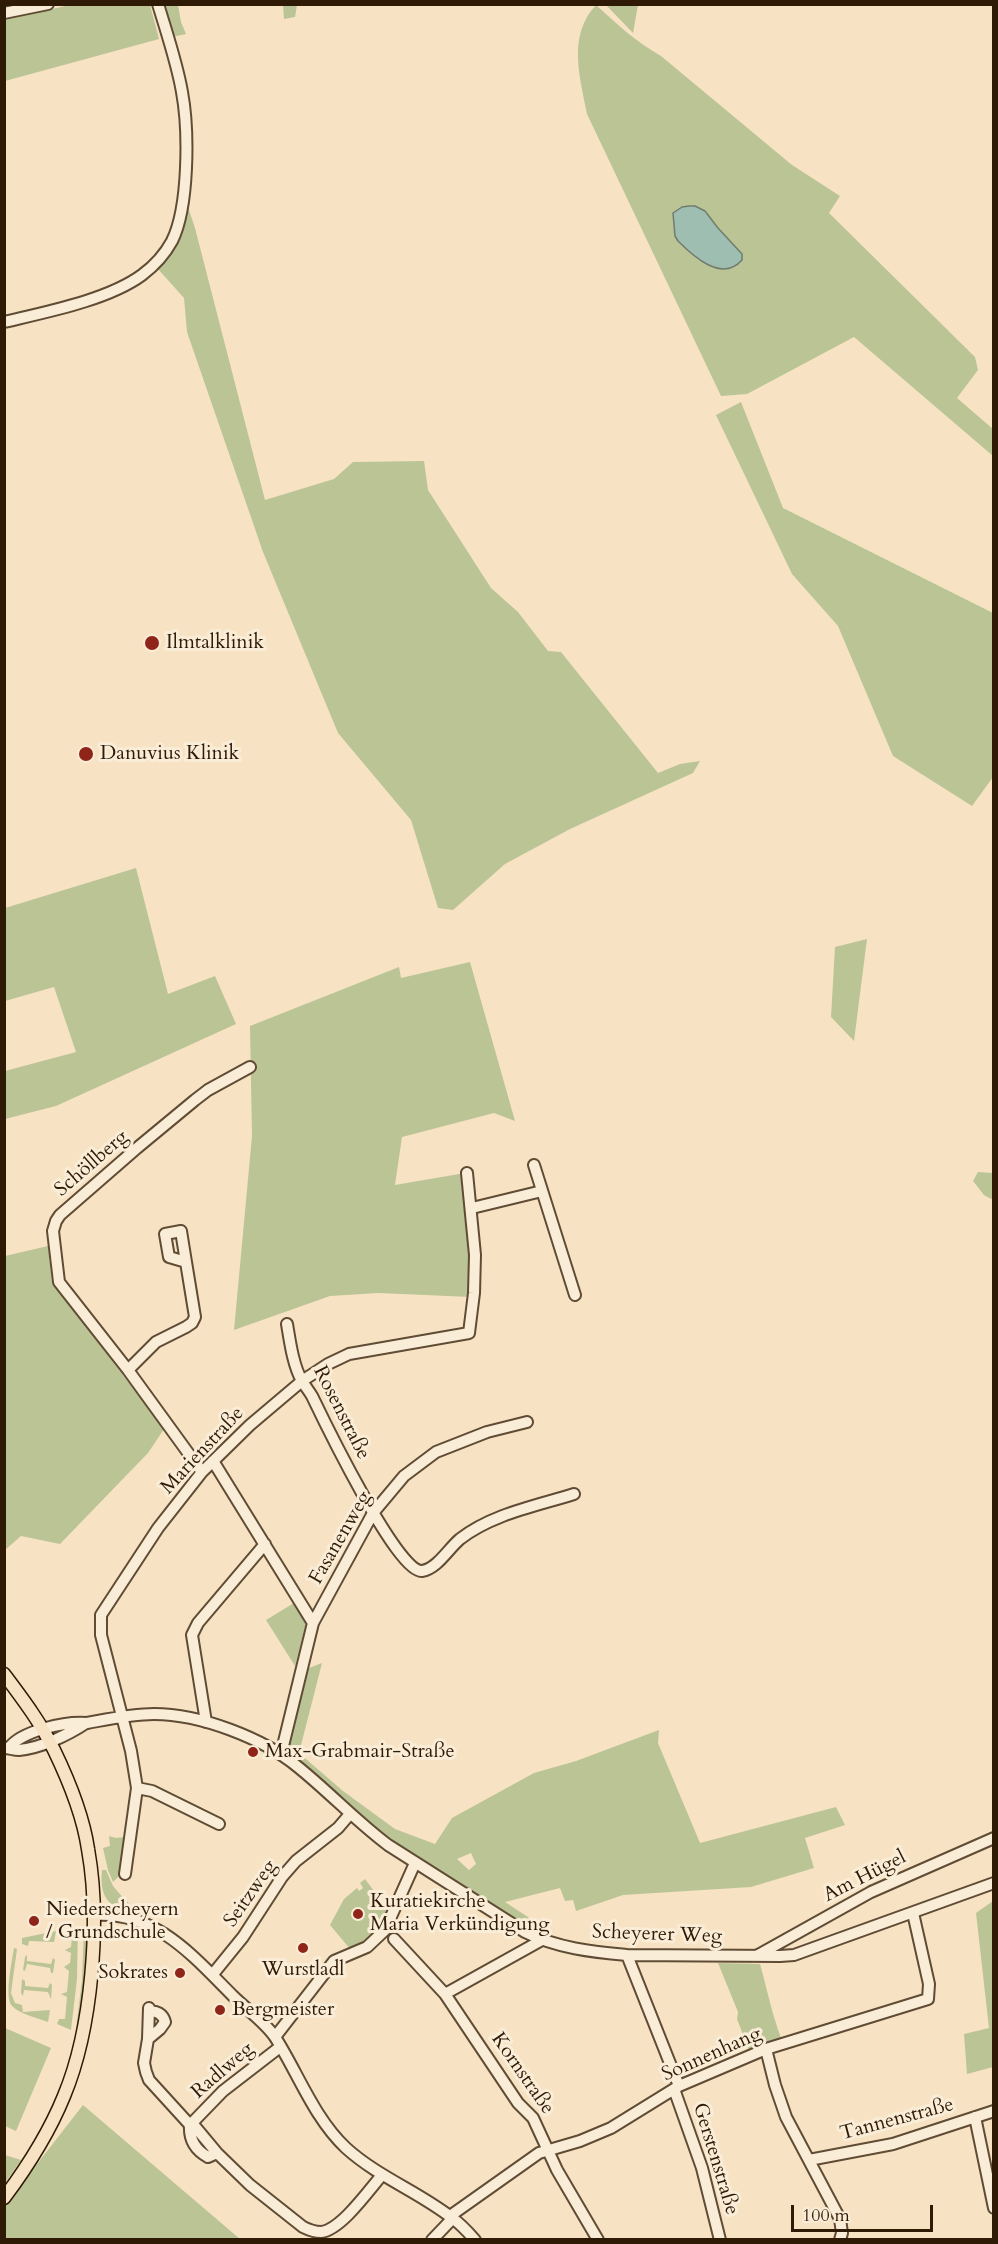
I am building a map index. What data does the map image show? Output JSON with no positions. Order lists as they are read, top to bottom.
{
  "streets": {
    "street": [
      "Schöllberg",
      "Rosenstraße",
      "Marienstraße",
      "Fasanenweg",
      "Am Hügel",
      "Seitzweg",
      "Scheyerer Weg",
      "Sonnenhang",
      "Radlweg",
      "Kornstraße",
      "Tannenstraße",
      "Gerstenstraße"
    ]
  },
  "crossings": [
    ["Schöllberg", "Marienstraße"],
    ["Rosenstraße", "Marienstraße"],
    ["Rosenstraße", "Fasanenweg"],
    ["Am Hügel", "Scheyerer Weg"],
    ["Scheyerer Weg", "Sonnenhang"],
    ["Scheyerer Weg", "Gerstenstraße"],
    ["Sonnenhang", "Kornstraße"],
    ["Sonnenhang", "Gerstenstraße"]
  ],
  "places": [
    "Ilmtalklinik",
    "Danuvius Klinik",
    "Max-Grabmair-Straße",
    "Kuratiekirche Maria Verkündigung",
    "Niederscheyern / Grundschule",
    "Wurstladl",
    "Sokrates",
    "Bergmeister"
  ],
  "scale_bar": "100 m"
}
